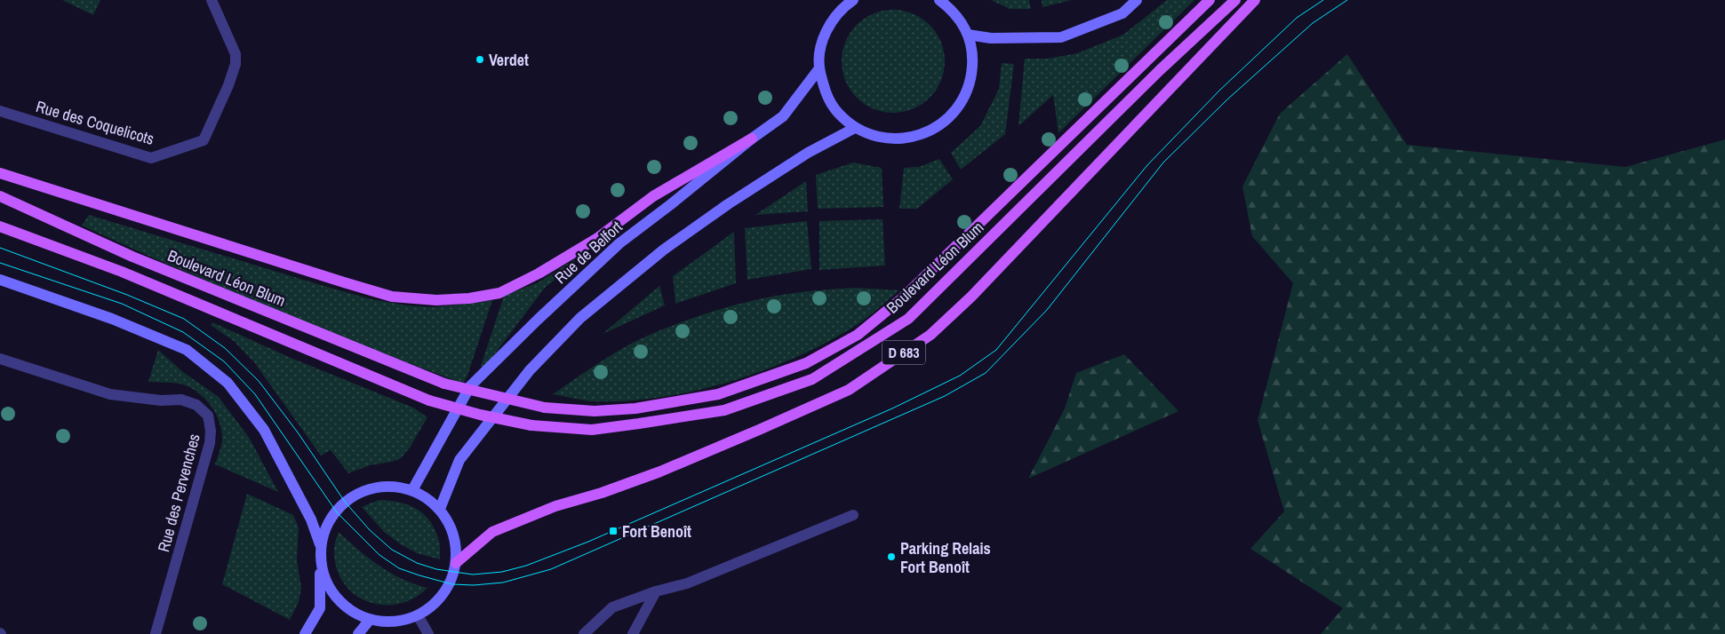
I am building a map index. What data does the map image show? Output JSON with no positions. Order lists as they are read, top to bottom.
{
  "streets": {
    "main road": ["Rue de Belfort", "Boulevard Léon Blum", "D 683"],
    "street": ["Rue des Coquelicots", "Rue des Pervenches"]
  },
  "crossings": [
    ["Rue de Belfort", "D 683"]
  ],
  "places": {
    "other": ["Verdet", "Parking Relais Fort Benoît"],
    "transit": ["Fort Benoît"]
  }
}
